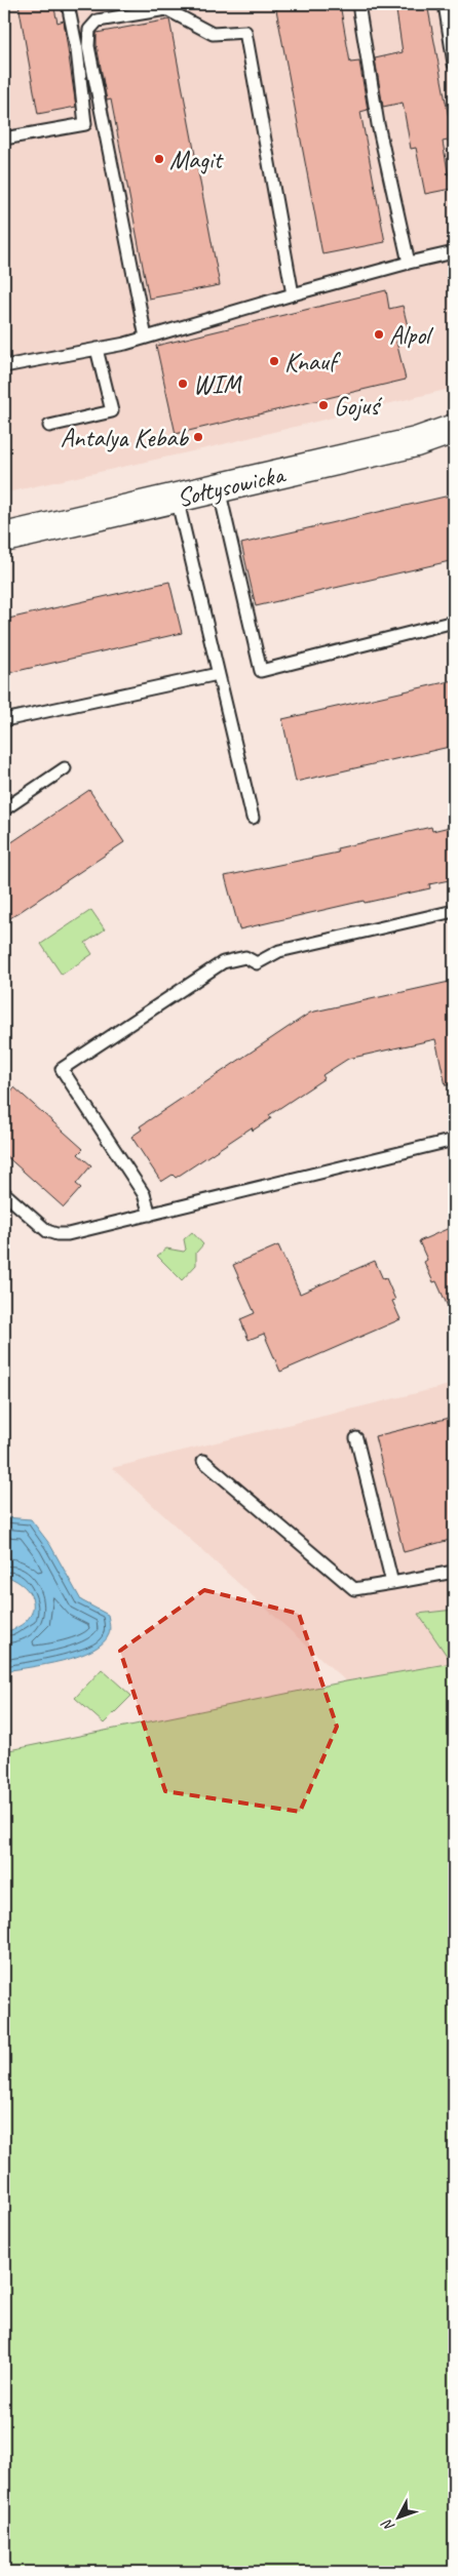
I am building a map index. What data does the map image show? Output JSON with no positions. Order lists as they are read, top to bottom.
{
  "streets": {
    "street": ["Sołtysowicka"]
  },
  "places": [
    "Magit",
    "Alpol",
    "Knauf",
    "WIM",
    "Gojuś",
    "Antalya Kebab"
  ],
  "north": "bottom left"
}
